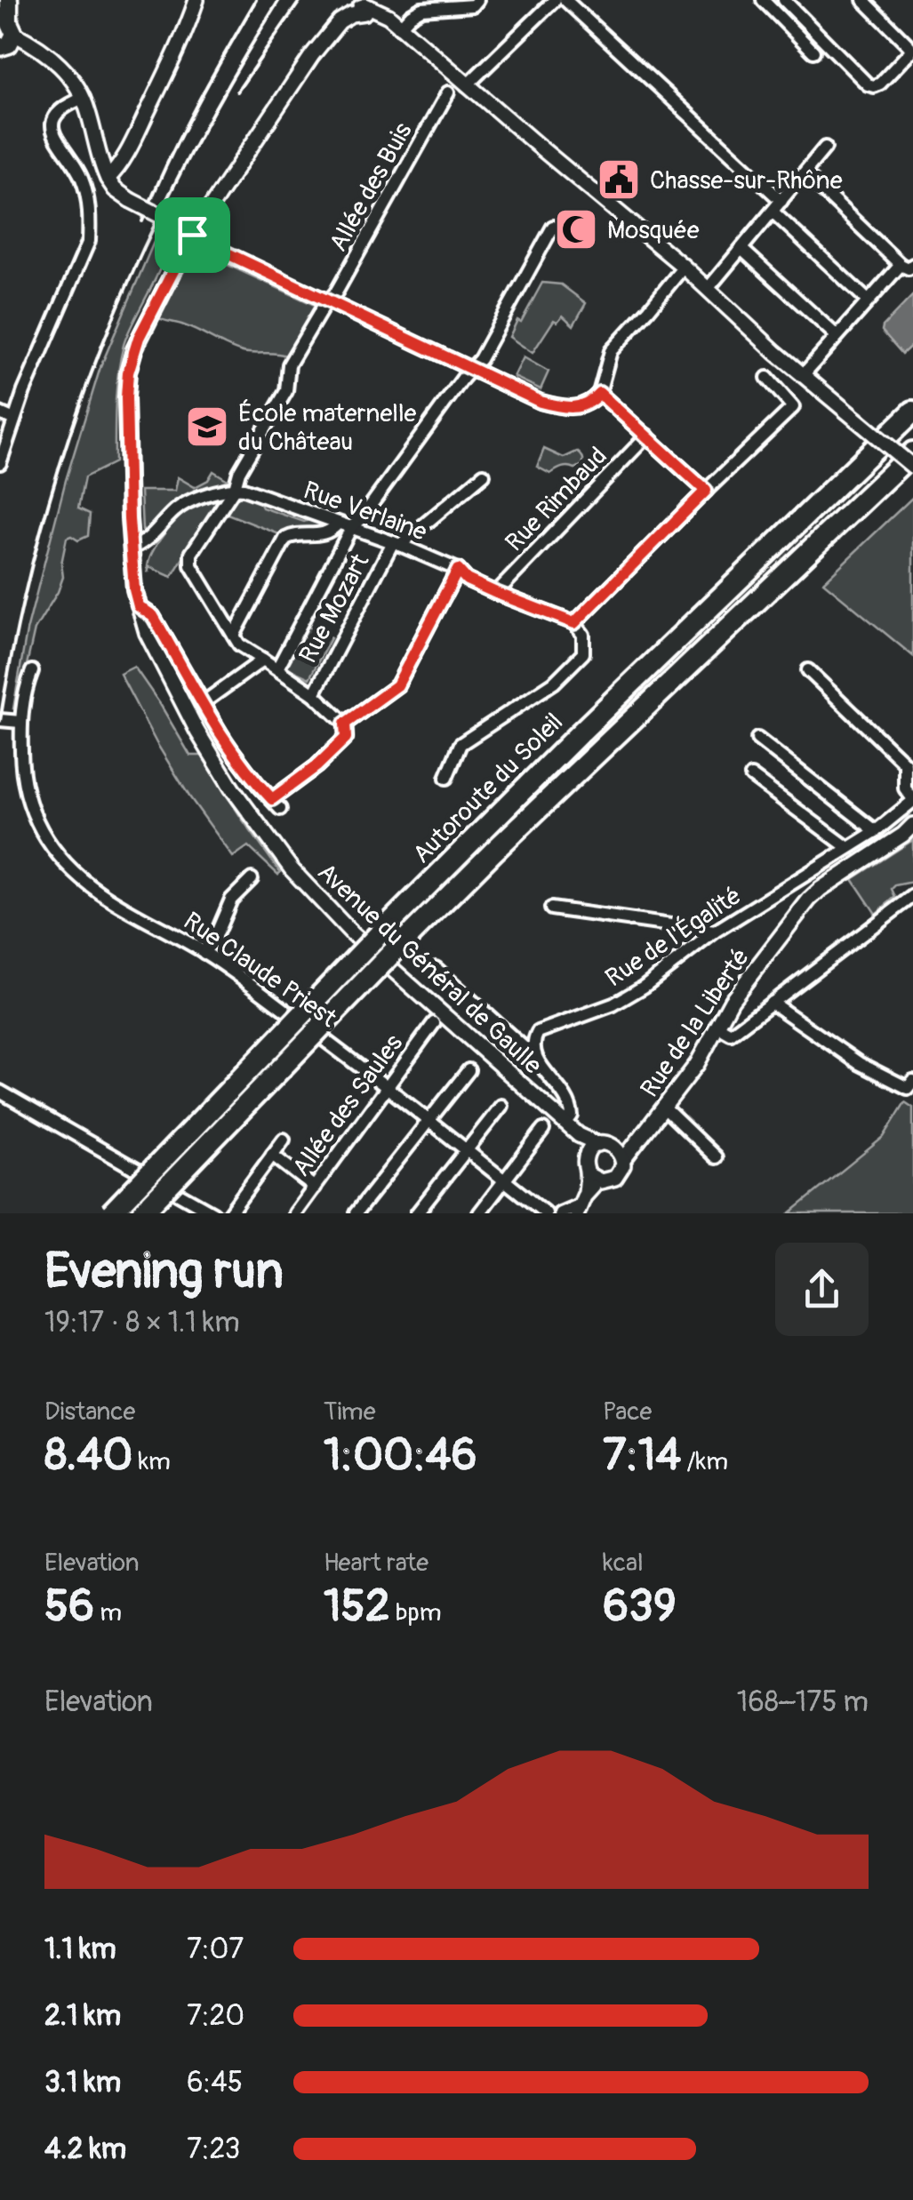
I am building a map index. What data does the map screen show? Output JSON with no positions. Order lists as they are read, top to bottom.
{
  "streets": {
    "highway": ["Autoroute du Soleil"],
    "street": [
      "Allée des Buis",
      "Rue Rimbaud",
      "Rue Verlaine",
      "Rue Mozart",
      "Rue de l'Égalité",
      "Avenue du Général de Gaulle",
      "Rue Claude Priest",
      "Rue de la Liberté",
      "Allée des Saules"
    ]
  },
  "crossings": [
    ["Allée des Buis", "Rue Verlaine"],
    ["Rue Rimbaud", "Rue Verlaine"],
    ["Rue Verlaine", "Rue Mozart"],
    ["Avenue du Général de Gaulle", "Rue de la Liberté"],
    ["Rue Claude Priest", "Allée des Saules"]
  ],
  "places": {
    "public building": ["Chasse-sur-Rhône"],
    "mosque": ["Mosquée"],
    "school or university": ["École maternelle du Château"]
  },
  "page": {
    "heading": ["Evening run", "19:17 · 8 × 1.1 km"],
    "stats": [
      ["Distance", "8.40 km"],
      ["Time", "1:00:46"],
      ["Pace", "7:14 /km"],
      ["Elevation", "56 m"],
      ["Heart rate", "152 bpm"],
      ["kcal", "639"]
    ],
    "chart": ["Elevation", "168–175 m"],
    "list": [
      {
        "name": "1.1 km",
        "note": "7:07"
      },
      {
        "name": "2.1 km",
        "note": "7:20"
      },
      {
        "name": "3.1 km",
        "note": "6:45"
      },
      {
        "name": "4.2 km",
        "note": "7:23"
      }
    ]
  }
}
